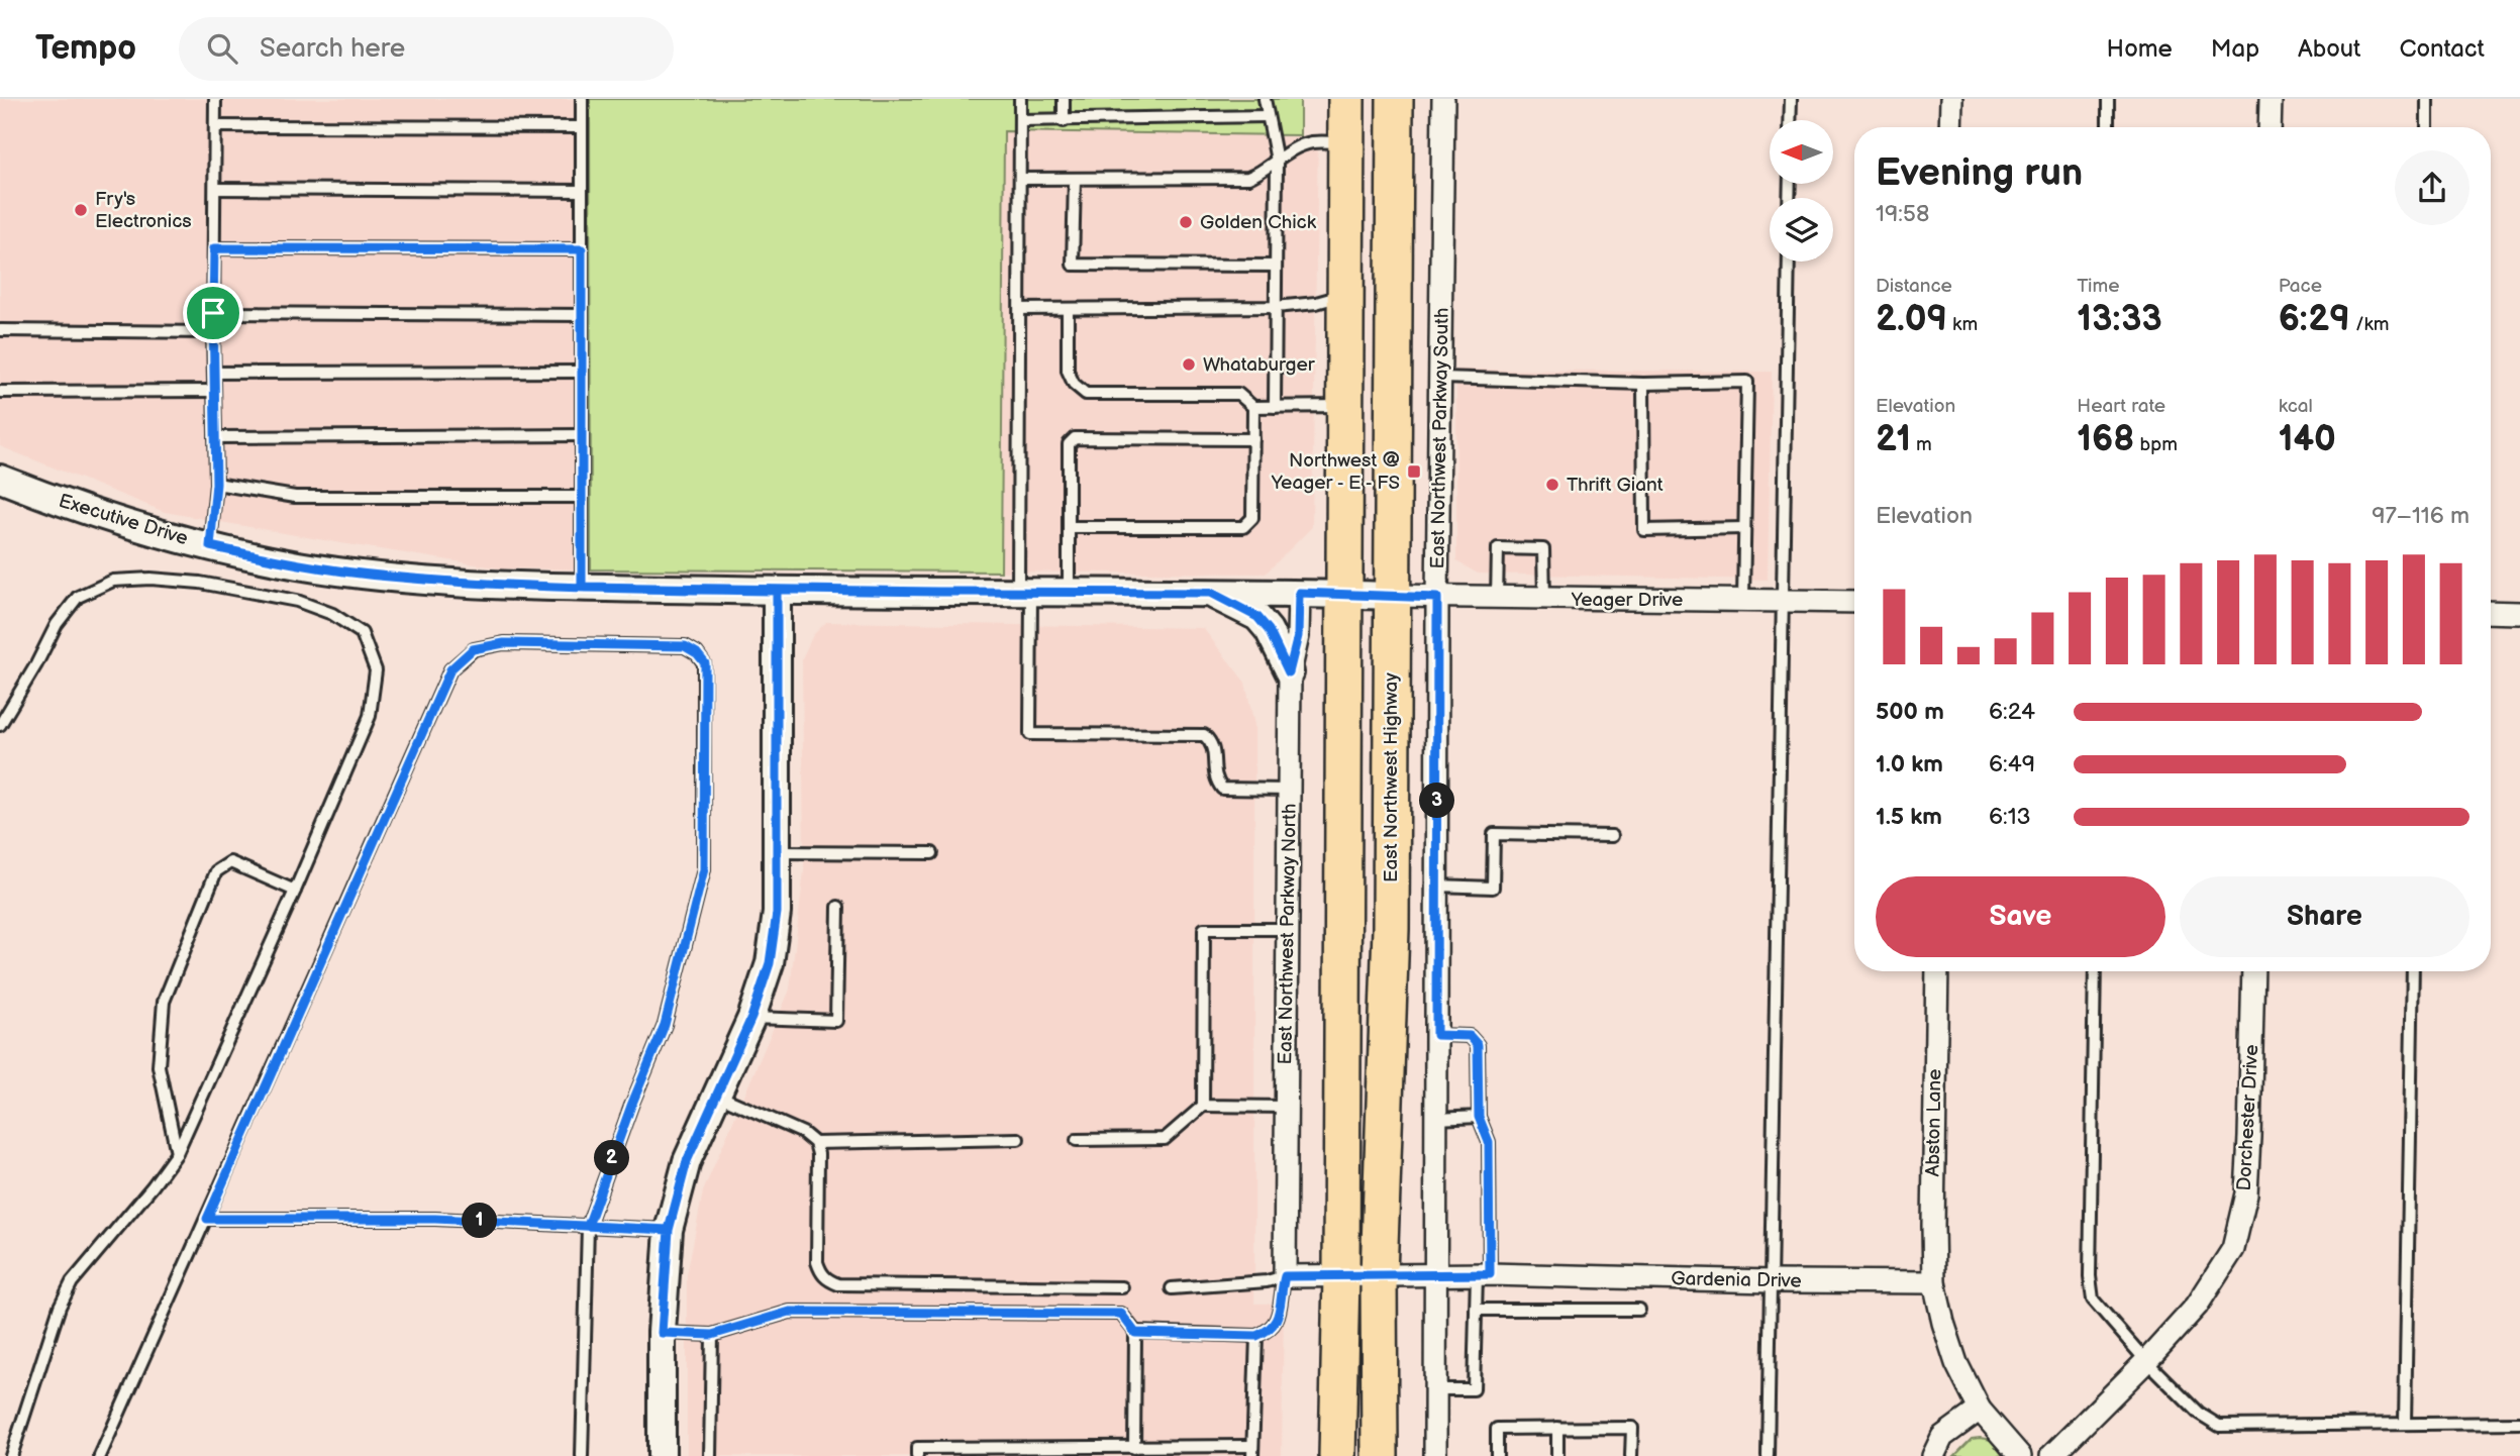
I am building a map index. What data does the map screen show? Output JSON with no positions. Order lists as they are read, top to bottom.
{
  "streets": {
    "main road": ["East Northwest Highway"],
    "street": [
      "East Northwest Parkway South",
      "Executive Drive",
      "Yeager Drive",
      "East Northwest Parkway North",
      "Dorchester Drive",
      "Abston Lane",
      "Gardenia Drive"
    ]
  },
  "crossings": [
    ["East Northwest Parkway South", "Yeager Drive"],
    ["East Northwest Parkway South", "Gardenia Drive"],
    ["Executive Drive", "Yeager Drive"],
    ["Executive Drive", "East Northwest Highway"],
    ["Executive Drive", "East Northwest Parkway North"],
    ["Yeager Drive", "East Northwest Highway"],
    ["East Northwest Highway", "Gardenia Drive"],
    ["East Northwest Parkway North", "Gardenia Drive"],
    ["Abston Lane", "Gardenia Drive"]
  ],
  "places": {
    "other": [
      "Fry's Electronics",
      "Golden Chick",
      "Whataburger",
      "Thrift Giant"
    ],
    "transit": ["Northwest @ Yeager - E - FS"]
  },
  "north": "left",
  "page": {
    "header": "Tempo",
    "search": "Search here",
    "nav": [
      "Home",
      "Map",
      "About",
      "Contact"
    ],
    "heading": ["Evening run", "19:58"],
    "stats": [
      ["Distance", "2.09 km"],
      ["Time", "13:33"],
      ["Pace", "6:29 /km"],
      ["Elevation", "21 m"],
      ["Heart rate", "168 bpm"],
      ["kcal", "140"]
    ],
    "chart": ["Elevation", "97–116 m"],
    "list": [
      {
        "name": "500 m",
        "note": "6:24"
      },
      {
        "name": "1.0 km",
        "note": "6:49"
      },
      {
        "name": "1.5 km",
        "note": "6:13"
      }
    ],
    "pins": ["3", "2", "1"],
    "buttons": ["Save", "Share"]
  }
}
